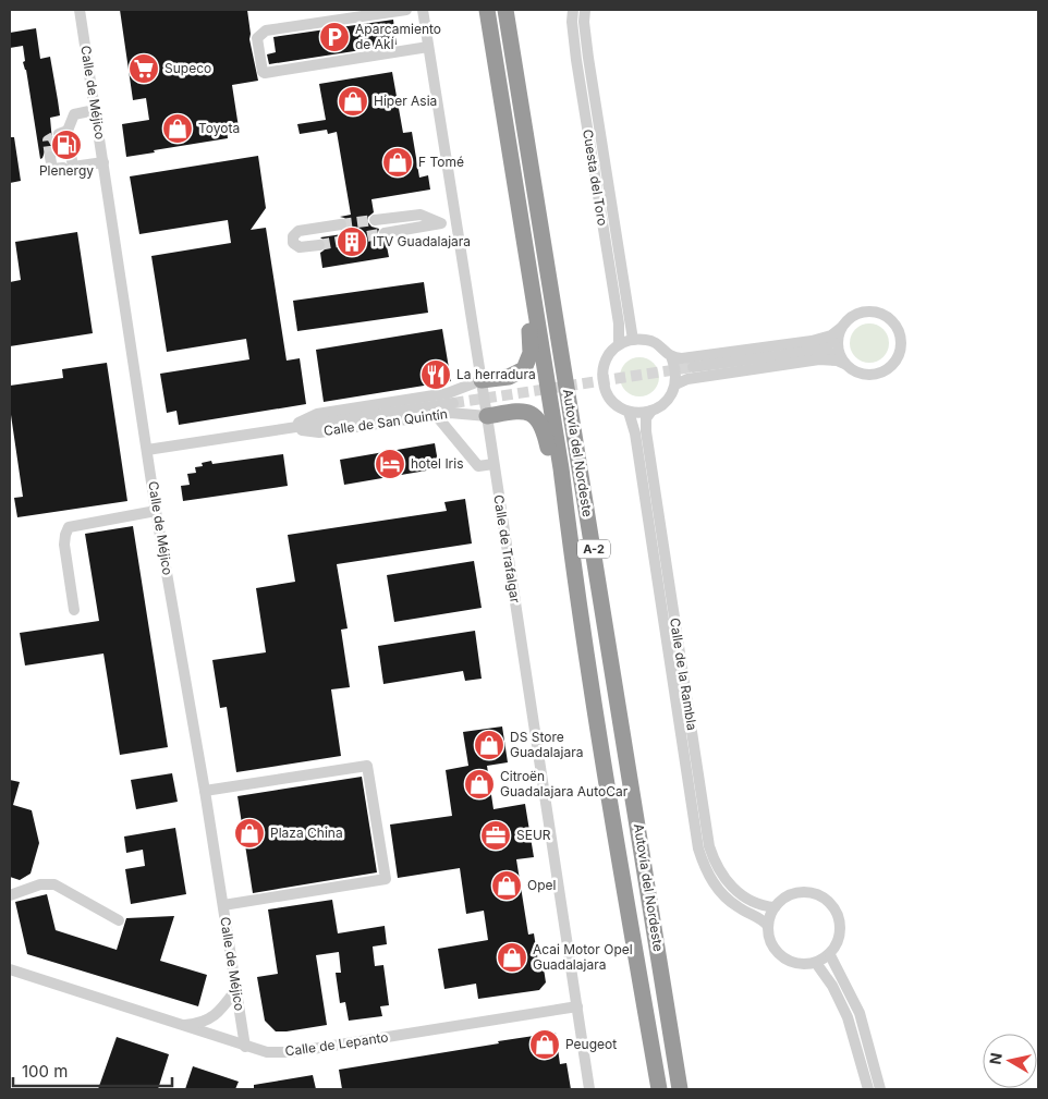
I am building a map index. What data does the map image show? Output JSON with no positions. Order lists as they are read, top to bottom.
{
  "streets": {
    "highway": ["Autovía del Nordeste", "A-2"],
    "street": [
      "Calle de Méjico",
      "Cuesta del Toro",
      "Calle de San Quintín",
      "Calle de Trafalgar",
      "Calle de la Rambla",
      "Calle de Lepanto"
    ]
  },
  "crossings": [
    ["Calle de Méjico", "Calle de San Quintín"],
    ["Calle de Méjico", "Calle de Lepanto"],
    ["Cuesta del Toro", "Calle de la Rambla"],
    ["Calle de San Quintín", "Calle de Trafalgar"],
    ["Calle de Trafalgar", "Calle de Lepanto"]
  ],
  "places": {
    "parking": ["Aparcamiento de AkÍ"],
    "supermarket": ["Supeco"],
    "shop": [
      "Hiper Asia",
      "Toyota",
      "F Tomé",
      "DS Store Guadalajara",
      "Citroën Guadalajara AutoCar",
      "Plaza China",
      "Opel",
      "Acai Motor Opel Guadalajara",
      "Peugeot"
    ],
    "fuel station": ["Plenergy"],
    "building": ["ITV Guadalajara"],
    "restaurant": ["La herradura"],
    "hotel": ["hotel Iris"],
    "office": ["SEUR"]
  },
  "scale_bar": "100 m",
  "north": "left"
}
